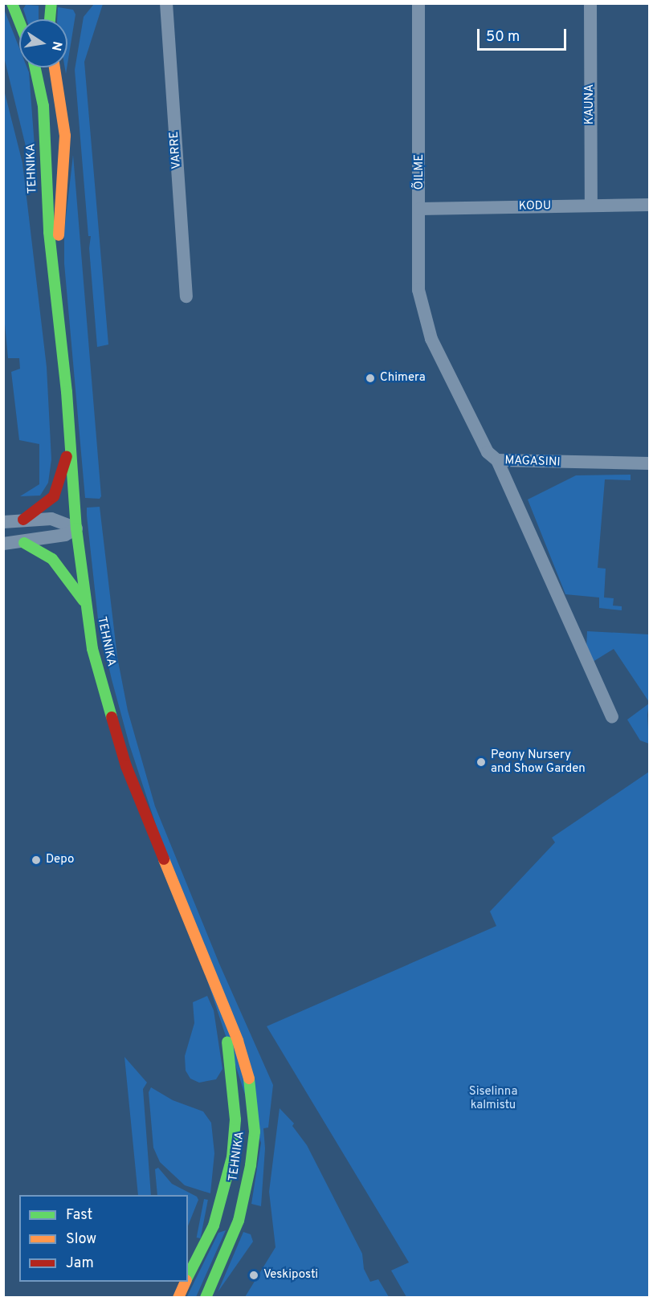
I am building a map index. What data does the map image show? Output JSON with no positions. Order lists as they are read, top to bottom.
{
  "streets": {
    "main road": ["TEHNIKA"],
    "street": [
      "KAUNA",
      "VARRE",
      "ÕILME",
      "KODU",
      "MAGASINI"
    ]
  },
  "crossings": [
    ["KAUNA", "KODU"],
    ["ÕILME", "KODU"],
    ["ÕILME", "MAGASINI"]
  ],
  "parks": ["Siselinna kalmistu"],
  "places": [
    "Chimera",
    "Peony Nursery and Show Garden",
    "Depo",
    "Veskiposti"
  ],
  "legend": ["Fast", "Slow", "Jam"],
  "scale_bar": "50 m",
  "north": "right"
}
